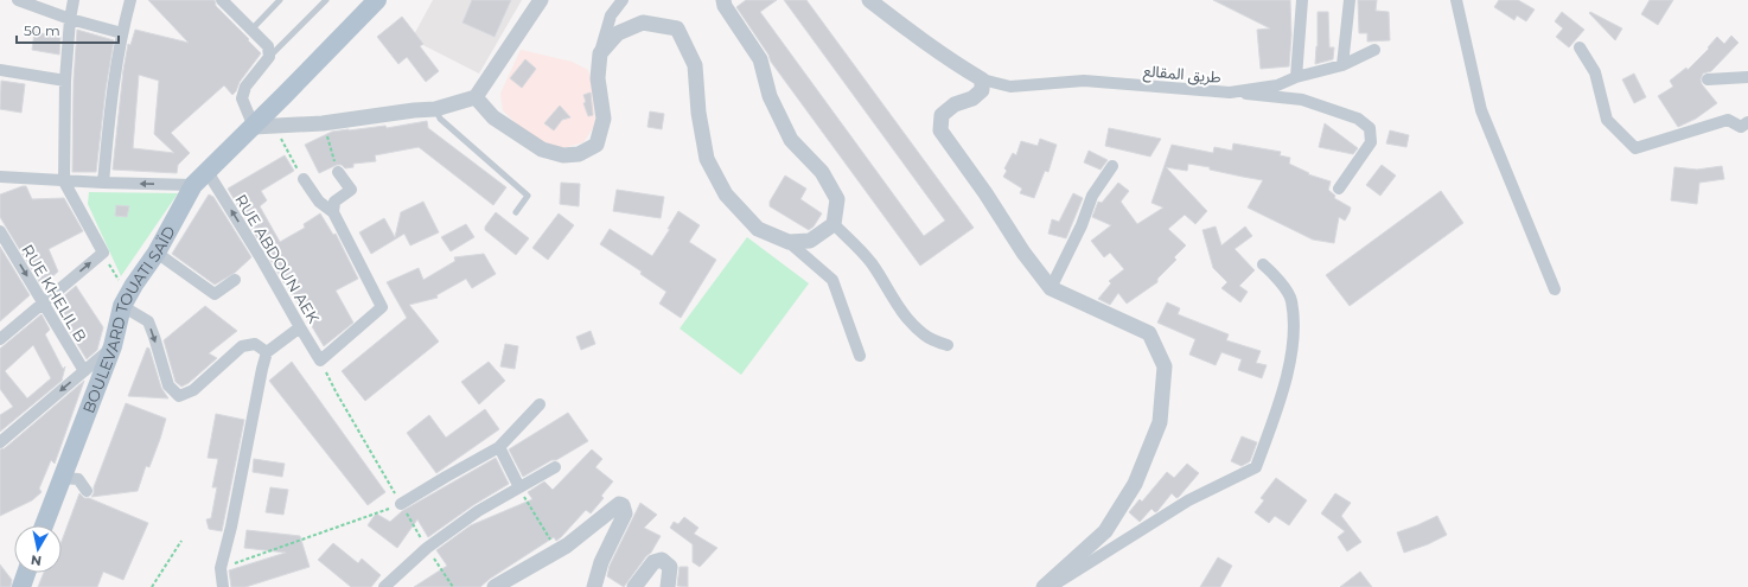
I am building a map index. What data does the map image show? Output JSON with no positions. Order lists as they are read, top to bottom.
{
  "streets": {
    "main road": ["BOULEVARD TOUATI SAÏD"],
    "street": ["طريق المقالع", "RUE ABDOUN AEK", "RUE KHELIL B"]
  },
  "crossings": [
    ["RUE ABDOUN AEK", "BOULEVARD TOUATI SAÏD"]
  ],
  "one_way": ["RUE ABDOUN AEK"],
  "scale_bar": "50 m",
  "north": "bottom"
}
